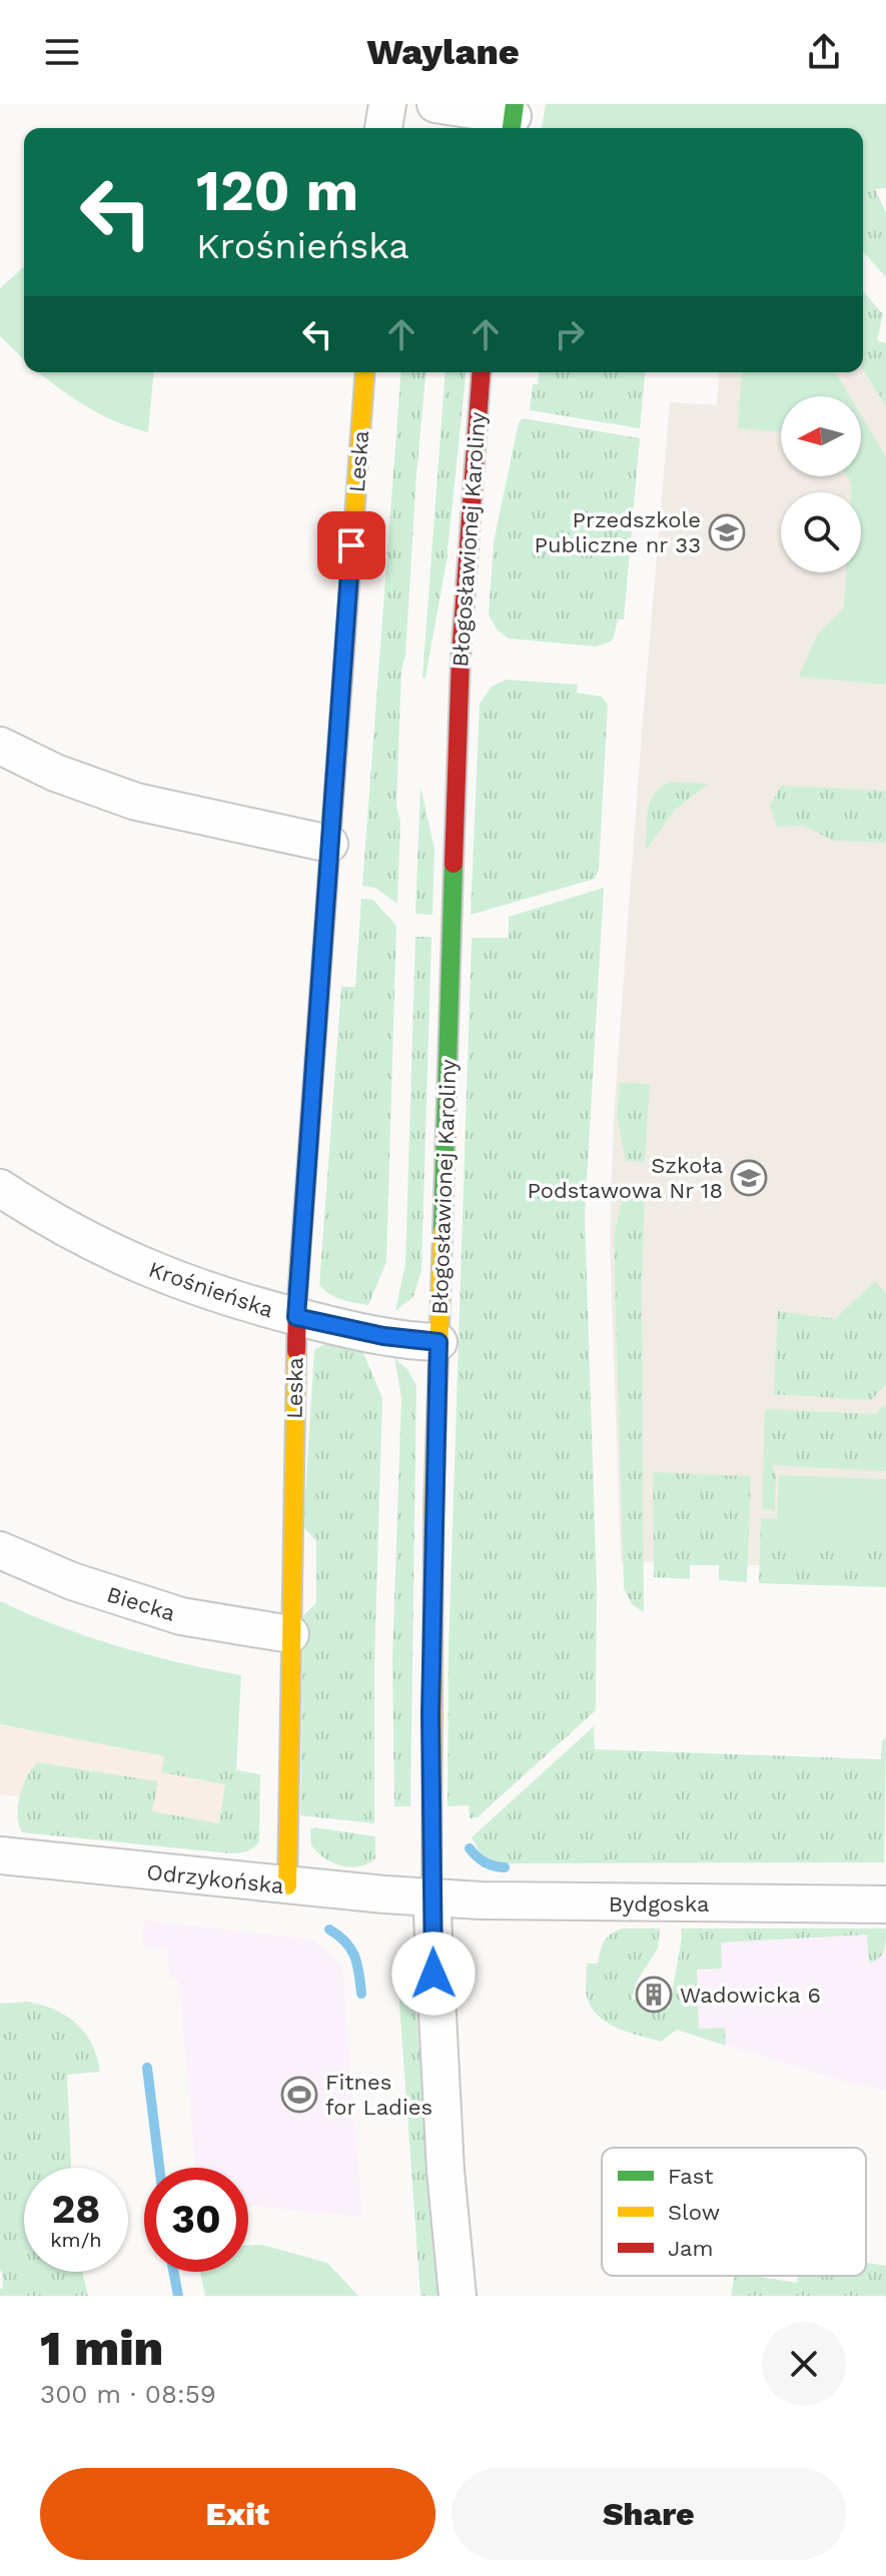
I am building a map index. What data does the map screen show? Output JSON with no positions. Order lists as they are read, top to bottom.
{
  "streets": {
    "street": [
      "Leska",
      "Błogosławionej Karoliny",
      "Krośnieńska",
      "Biecka",
      "Odrzykońska",
      "Bydgoska"
    ]
  },
  "crossings": [
    ["Leska", "Krośnieńska"],
    ["Leska", "Biecka"],
    ["Leska", "Odrzykońska"],
    ["Błogosławionej Karoliny", "Krośnieńska"],
    ["Błogosławionej Karoliny", "Odrzykońska"],
    ["Błogosławionej Karoliny", "Bydgoska"],
    ["Odrzykońska", "Bydgoska"]
  ],
  "places": {
    "school or university": ["Przedszkole Publiczne nr 33", "Szkoła Podstawowa Nr 18"],
    "building": ["Wadowicka 6"],
    "sports": ["Fitnes for Ladies"]
  },
  "legend": ["Fast", "Slow", "Jam"],
  "north": "left",
  "page": {
    "header": "Waylane",
    "turn": ["120 m", "Krośnieńska"],
    "speed": "28 km/h",
    "limit": "30",
    "heading": ["1 min", "300 m · 08:59"],
    "buttons": ["Exit", "Share"]
  }
}
